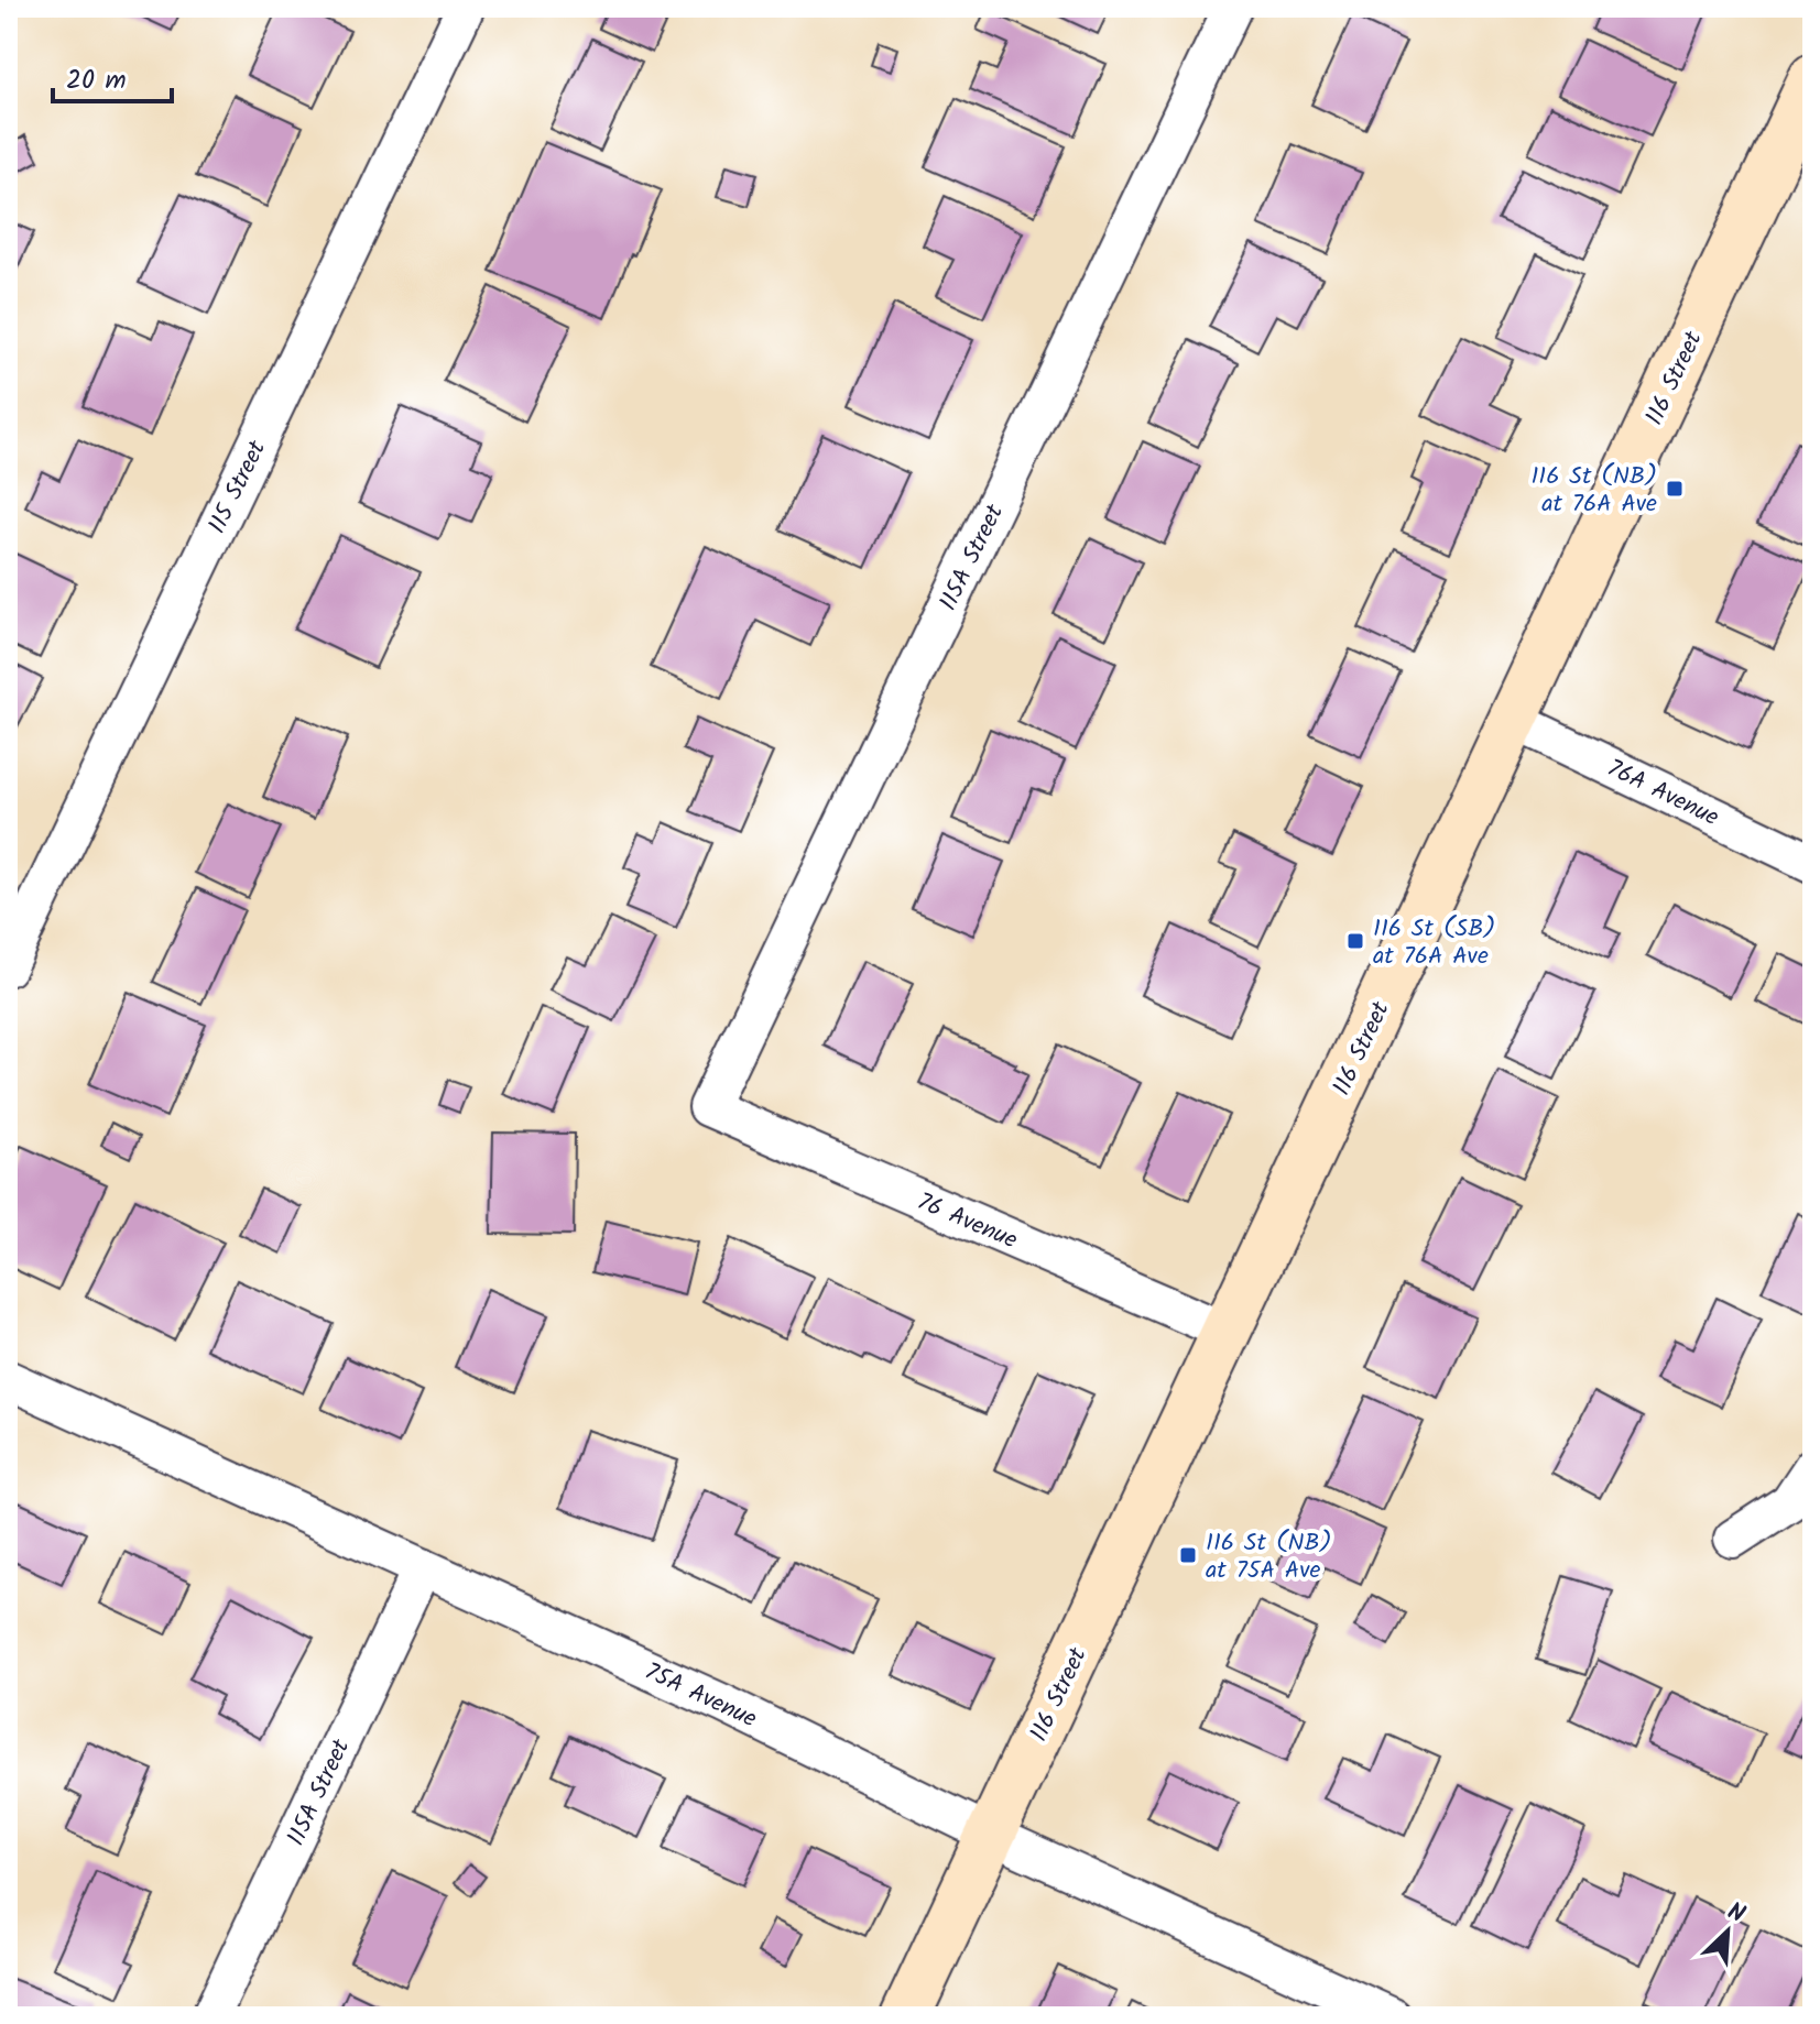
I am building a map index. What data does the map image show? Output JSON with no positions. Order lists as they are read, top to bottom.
{
  "streets": {
    "street": [
      "116 Street",
      "115 Street",
      "115A Street",
      "76A Avenue",
      "76 Avenue",
      "75A Avenue"
    ]
  },
  "crossings": [
    ["116 Street", "76A Avenue"],
    ["116 Street", "76 Avenue"],
    ["116 Street", "75A Avenue"],
    ["115A Street", "76 Avenue"],
    ["115A Street", "75A Avenue"]
  ],
  "places": {
    "transit": ["116 St (NB) at 76A Ave", "116 St (SB) at 76A Ave", "116 St (NB) at 75A Ave"]
  },
  "scale_bar": "20 m",
  "north": "top right"
}
